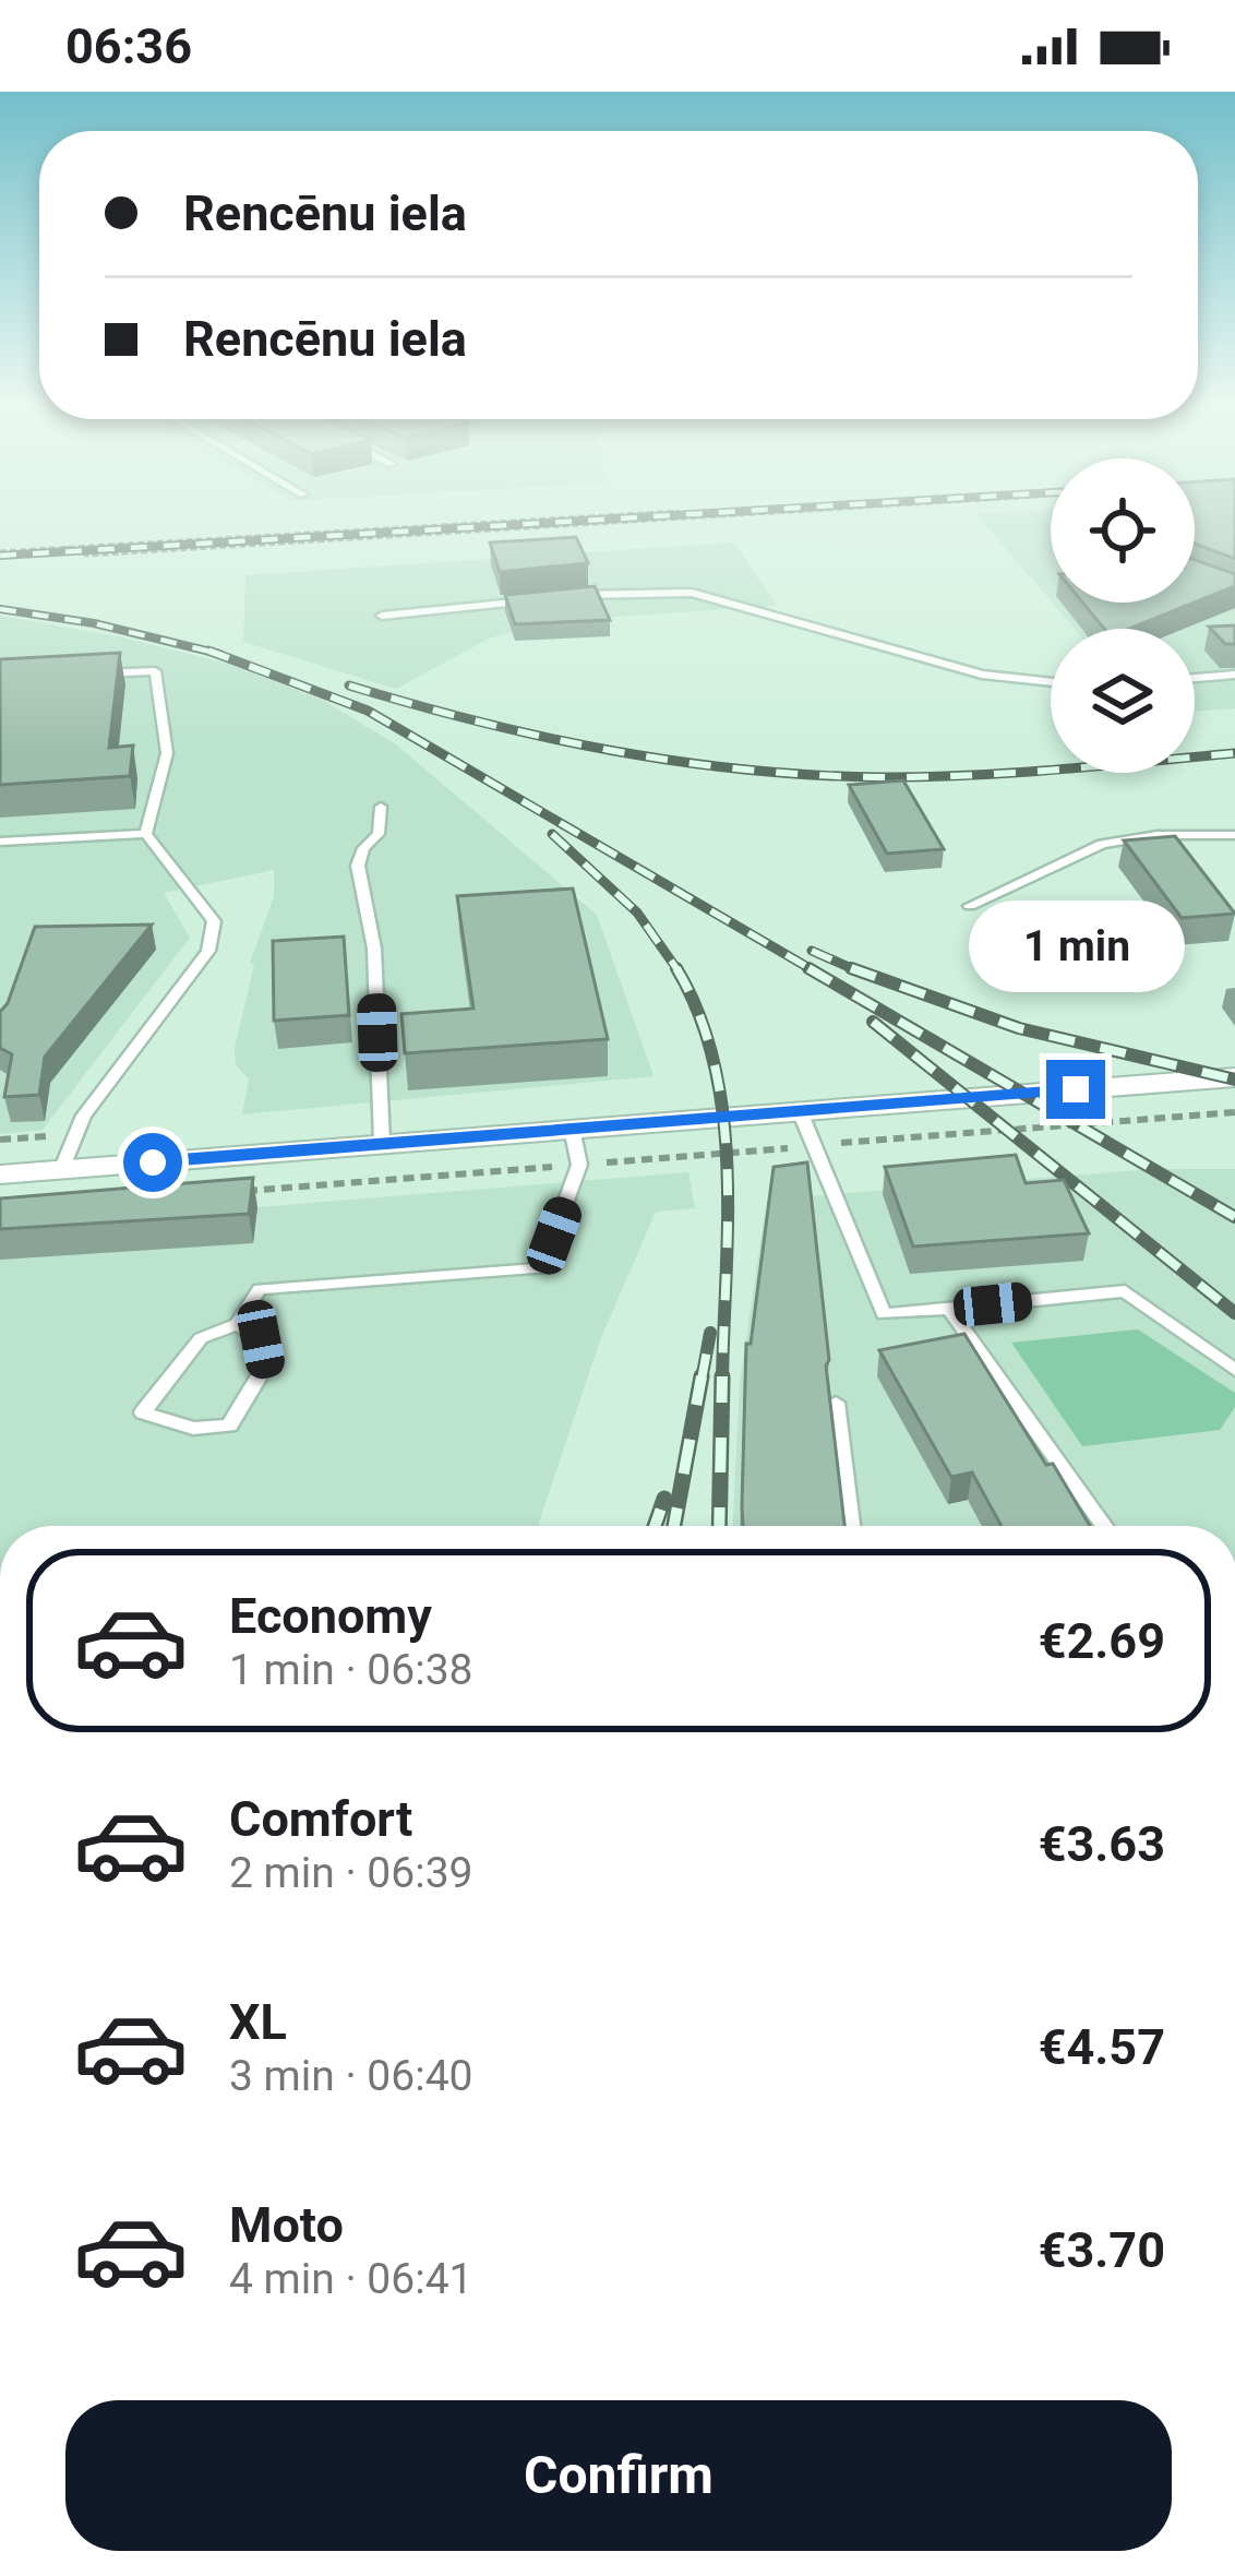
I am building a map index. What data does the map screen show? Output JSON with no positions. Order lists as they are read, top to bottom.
{
  "page": {
    "status": "06:36",
    "banner": ["Rencēnu iela", "Rencēnu iela"],
    "bubble": "1 min",
    "list": [
      {
        "name": "Economy",
        "note": "1 min · 06:38",
        "value": "€2.69"
      },
      {
        "name": "Comfort",
        "note": "2 min · 06:39",
        "value": "€3.63"
      },
      {
        "name": "XL",
        "note": "3 min · 06:40",
        "value": "€4.57"
      },
      {
        "name": "Moto",
        "note": "4 min · 06:41",
        "value": "€3.70"
      }
    ],
    "buttons": "Confirm"
  }
}
